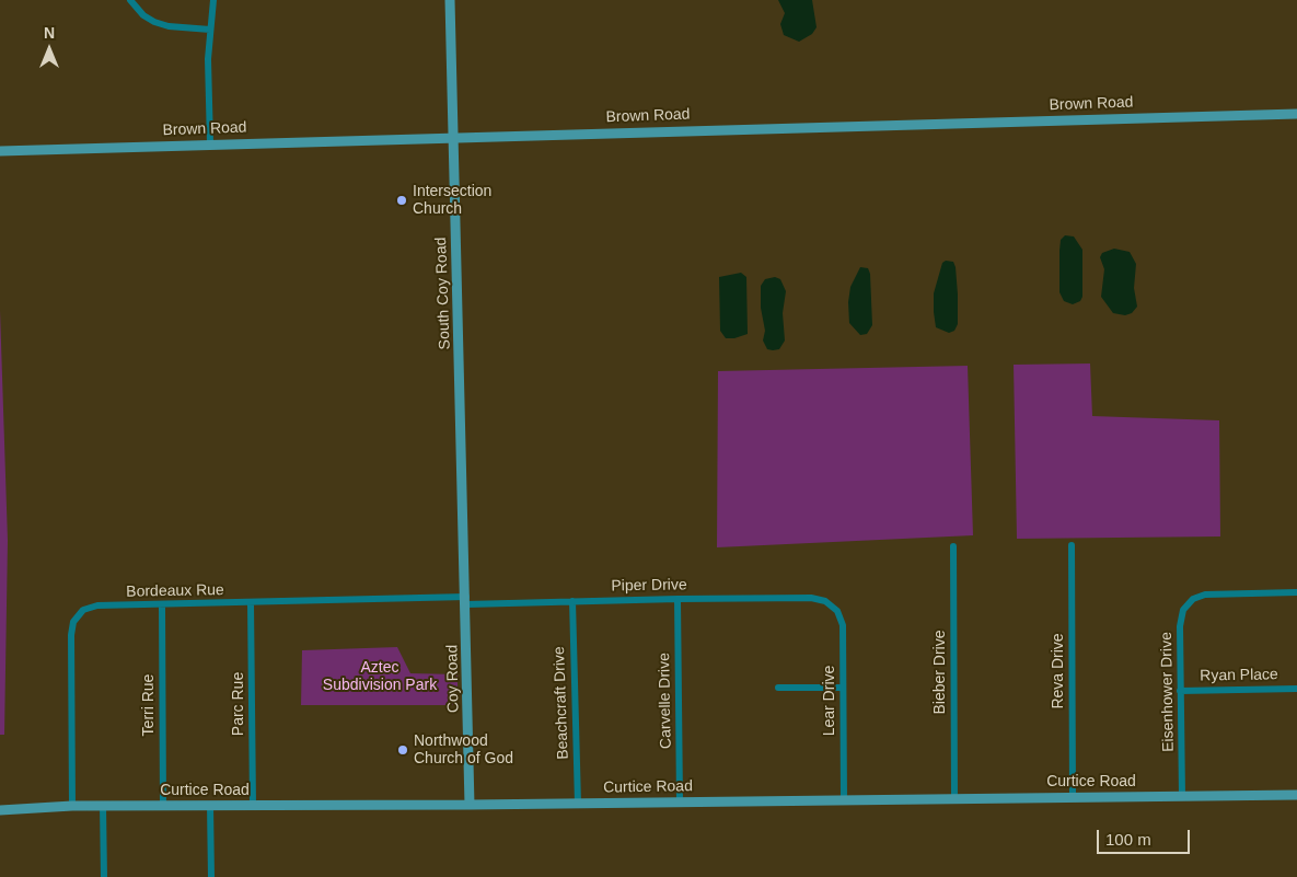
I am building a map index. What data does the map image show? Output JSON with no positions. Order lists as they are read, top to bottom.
{
  "streets": {
    "street": [
      "Brown Road",
      "South Coy Road",
      "Piper Drive",
      "Bordeaux Rue",
      "Reva Drive",
      "Bieber Drive",
      "Ryan Place",
      "Coy Road",
      "Eisenhower Drive",
      "Carvelle Drive",
      "Lear Drive",
      "Beachcraft Drive",
      "Parc Rue",
      "Terri Rue",
      "Curtice Road"
    ]
  },
  "crossings": [
    ["Brown Road", "South Coy Road"],
    ["South Coy Road", "Coy Road"],
    ["Piper Drive", "Bordeaux Rue"],
    ["Piper Drive", "Coy Road"],
    ["Piper Drive", "Carvelle Drive"],
    ["Piper Drive", "Lear Drive"],
    ["Piper Drive", "Beachcraft Drive"],
    ["Bordeaux Rue", "Coy Road"],
    ["Bordeaux Rue", "Parc Rue"],
    ["Bordeaux Rue", "Terri Rue"],
    ["Bordeaux Rue", "Curtice Road"],
    ["Reva Drive", "Curtice Road"],
    ["Bieber Drive", "Curtice Road"],
    ["Ryan Place", "Eisenhower Drive"],
    ["Coy Road", "Curtice Road"],
    ["Eisenhower Drive", "Curtice Road"],
    ["Carvelle Drive", "Curtice Road"],
    ["Lear Drive", "Curtice Road"],
    ["Beachcraft Drive", "Curtice Road"],
    ["Parc Rue", "Curtice Road"],
    ["Terri Rue", "Curtice Road"]
  ],
  "parks": ["Aztec Subdivision Park"],
  "places": ["Intersection Church", "Northwood Church of God"],
  "scale_bar": "100 m",
  "north": "top"
}
